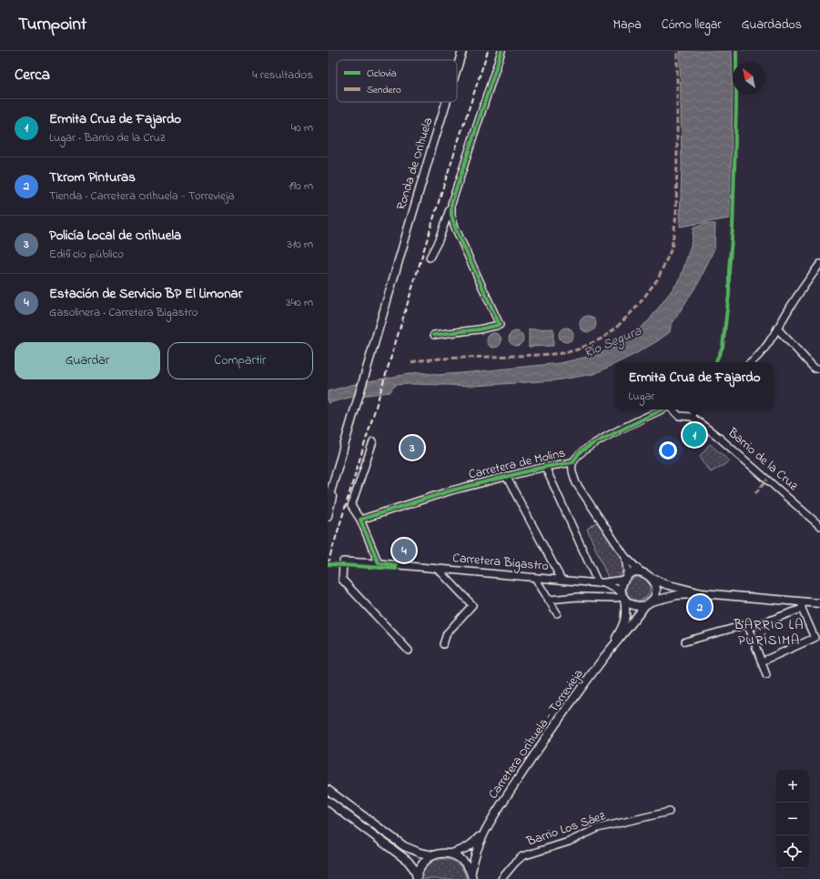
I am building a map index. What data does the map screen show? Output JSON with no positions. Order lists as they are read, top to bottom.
{
  "streets": {
    "main road": ["Ronda de Orihuela", "Carretera Orihuela - Torrevieja"],
    "street": [
      "Barrio de la Cruz",
      "Carretera de Molins",
      "Carretera Bigastro",
      "Barrio Los Sáez"
    ]
  },
  "crossings": [
    ["Carretera de Molins", "Carretera Bigastro"],
    ["Carretera de Molins", "Carretera Orihuela - Torrevieja"],
    ["Carretera Bigastro", "Carretera Orihuela - Torrevieja"]
  ],
  "districts": ["BARRIO LA PURÍSIMA"],
  "water": ["Río Segura"],
  "legend": ["Ciclovía", "Sendero"],
  "north": "top left",
  "page": {
    "header": "Turnpoint",
    "nav": ["Mapa", "Cómo llegar", "Guardados"],
    "heading": ["Cerca", "4 resultados"],
    "list": [
      {
        "mark": "1",
        "name": "Ermita Cruz de Fajardo",
        "note": "Lugar · Barrio de la Cruz",
        "value": "40 m"
      },
      {
        "mark": "2",
        "name": "Tkrom Pinturas",
        "note": "Tienda · Carretera Orihuela - Torrevieja",
        "value": "190 m"
      },
      {
        "mark": "3",
        "name": "Policía Local de Orihuela",
        "note": "Edificio público",
        "value": "310 m"
      },
      {
        "mark": "4",
        "name": "Estación de Servicio BP El Limonar",
        "note": "Gasolinera · Carretera Bigastro",
        "value": "340 m"
      }
    ],
    "buttons": ["Guardar", "Compartir"],
    "popup": ["Ermita Cruz de Fajardo", "Lugar"],
    "pins": [
      "1",
      "3",
      "4",
      "2"
    ],
    "map_buttons": ["+", "−"]
  }
}
